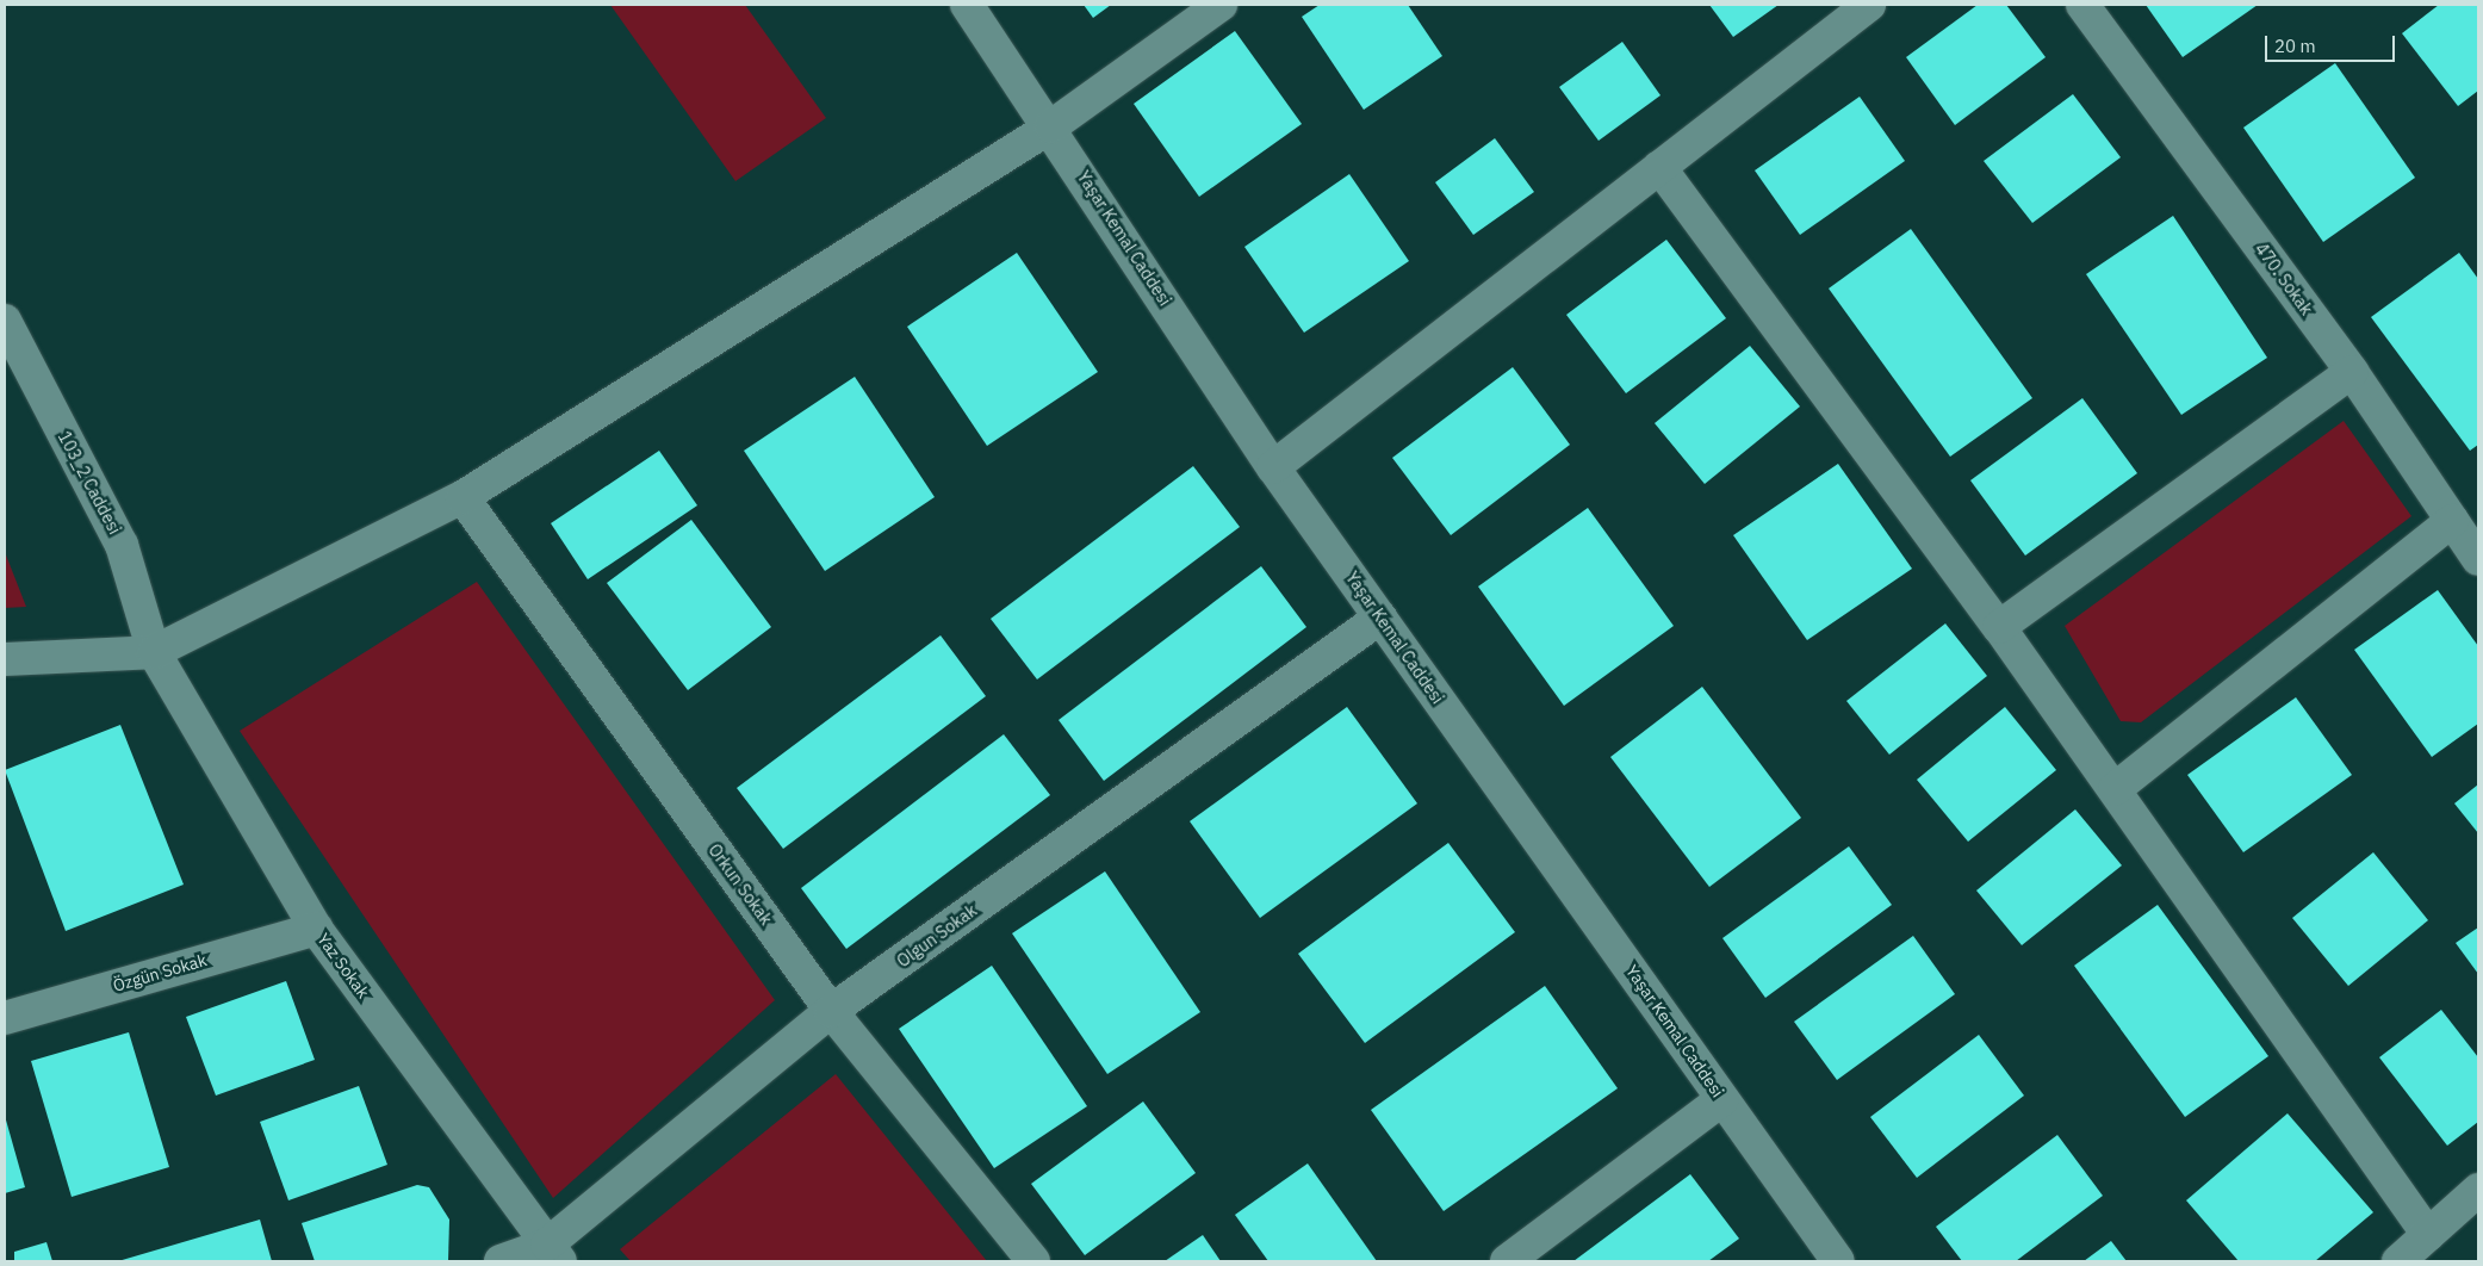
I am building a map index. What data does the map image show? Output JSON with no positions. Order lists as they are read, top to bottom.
{
  "streets": {
    "street": [
      "Yaşar Kemal Caddesi",
      "470. Sokak",
      "103_2 Caddesi",
      "Orkun Sokak",
      "Olgun Sokak",
      "Yaz Sokak",
      "Özgün Sokak"
    ]
  },
  "crossings": [
    ["Yaşar Kemal Caddesi", "Olgun Sokak"],
    ["103_2 Caddesi", "Yaz Sokak"],
    ["Orkun Sokak", "Olgun Sokak"],
    ["Olgun Sokak", "Yaz Sokak"],
    ["Yaz Sokak", "Özgün Sokak"]
  ],
  "scale_bar": "20 m"
}
